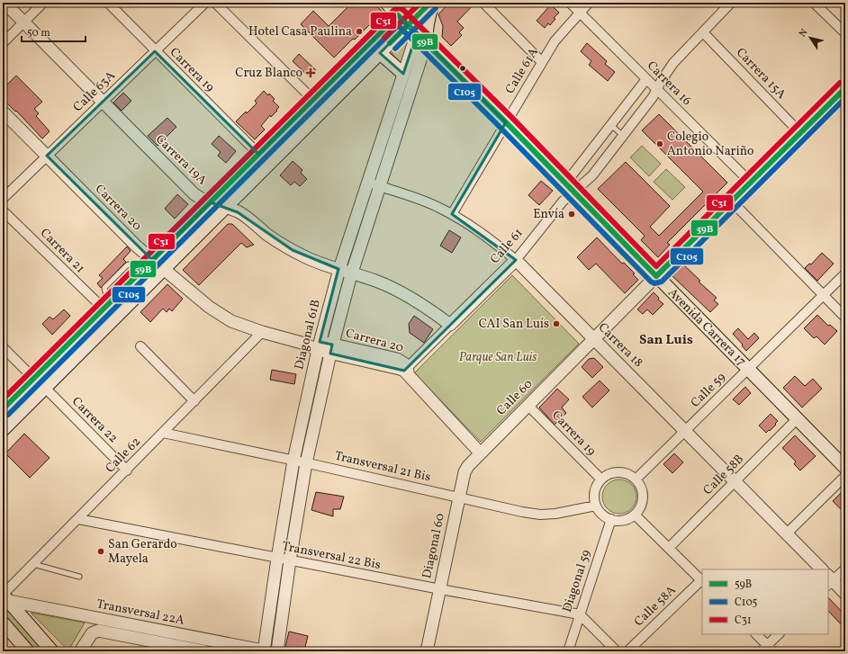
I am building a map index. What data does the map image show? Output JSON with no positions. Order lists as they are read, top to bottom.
{
  "streets": {
    "main road": ["Avenida Carrera 17"],
    "street": [
      "Carrera 19",
      "Calle 61A",
      "Carrera 15A",
      "Carrera 16",
      "Calle 63A",
      "Carrera 19A",
      "Carrera 20",
      "Calle 61",
      "Carrera 21",
      "Diagonal 61B",
      "Carrera 18",
      "Calle 59",
      "Calle 60",
      "Carrera 22",
      "Calle 62",
      "Transversal 21 Bis",
      "Calle 58B",
      "Diagonal 60",
      "Transversal 22 Bis",
      "Diagonal 59",
      "Calle 58A",
      "Transversal 22A"
    ]
  },
  "crossings": [
    ["Carrera 19", "Calle 63A"],
    ["Carrera 19", "Calle 59"],
    ["Carrera 19", "Calle 60"],
    ["Carrera 19", "Transversal 21 Bis"],
    ["Carrera 19", "Diagonal 59"],
    ["Calle 61A", "Carrera 16"],
    ["Calle 61A", "Avenida Carrera 17"],
    ["Calle 61A", "Carrera 18"],
    ["Carrera 15A", "Calle 61"],
    ["Carrera 15A", "Calle 60"],
    ["Carrera 16", "Calle 61"],
    ["Carrera 16", "Calle 60"],
    ["Calle 63A", "Carrera 19A"],
    ["Calle 63A", "Carrera 20"],
    ["Carrera 19A", "Calle 61"],
    ["Carrera 19A", "Diagonal 61B"],
    ["Carrera 20", "Calle 61"],
    ["Carrera 20", "Diagonal 61B"],
    ["Carrera 20", "Calle 62"],
    ["Calle 61", "Avenida Carrera 17"],
    ["Calle 61", "Carrera 18"],
    ["Avenida Carrera 17", "Diagonal 61B"],
    ["Avenida Carrera 17", "Calle 59"],
    ["Avenida Carrera 17", "Calle 60"],
    ["Avenida Carrera 17", "Calle 58B"],
    ["Diagonal 61B", "Carrera 18"],
    ["Diagonal 61B", "Transversal 21 Bis"],
    ["Diagonal 61B", "Transversal 22 Bis"],
    ["Diagonal 61B", "Transversal 22A"],
    ["Carrera 18", "Calle 59"],
    ["Carrera 18", "Calle 60"],
    ["Carrera 18", "Calle 58B"],
    ["Calle 59", "Transversal 21 Bis"],
    ["Calle 59", "Diagonal 59"],
    ["Calle 60", "Diagonal 60"],
    ["Carrera 22", "Calle 62"],
    ["Calle 62", "Transversal 21 Bis"],
    ["Calle 62", "Transversal 22 Bis"],
    ["Calle 62", "Transversal 22A"],
    ["Transversal 21 Bis", "Diagonal 60"],
    ["Transversal 21 Bis", "Diagonal 59"],
    ["Diagonal 60", "Transversal 22 Bis"],
    ["Transversal 22 Bis", "Diagonal 59"]
  ],
  "districts": ["San Luis"],
  "parks": ["Parque San Luis"],
  "places": {
    "other": [
      "Hotel Casa Paulina",
      "Colegio Antonio Nariño",
      "Envía",
      "CAI San Luís",
      "San Gerardo Mayela"
    ],
    "health": ["Cruz Blanco"]
  },
  "lines": ["transit line 59B", "transit line C31", "transit line C105"],
  "legend": ["59B", "C105", "C31"],
  "scale_bar": "50 m",
  "north": "top left"
}
